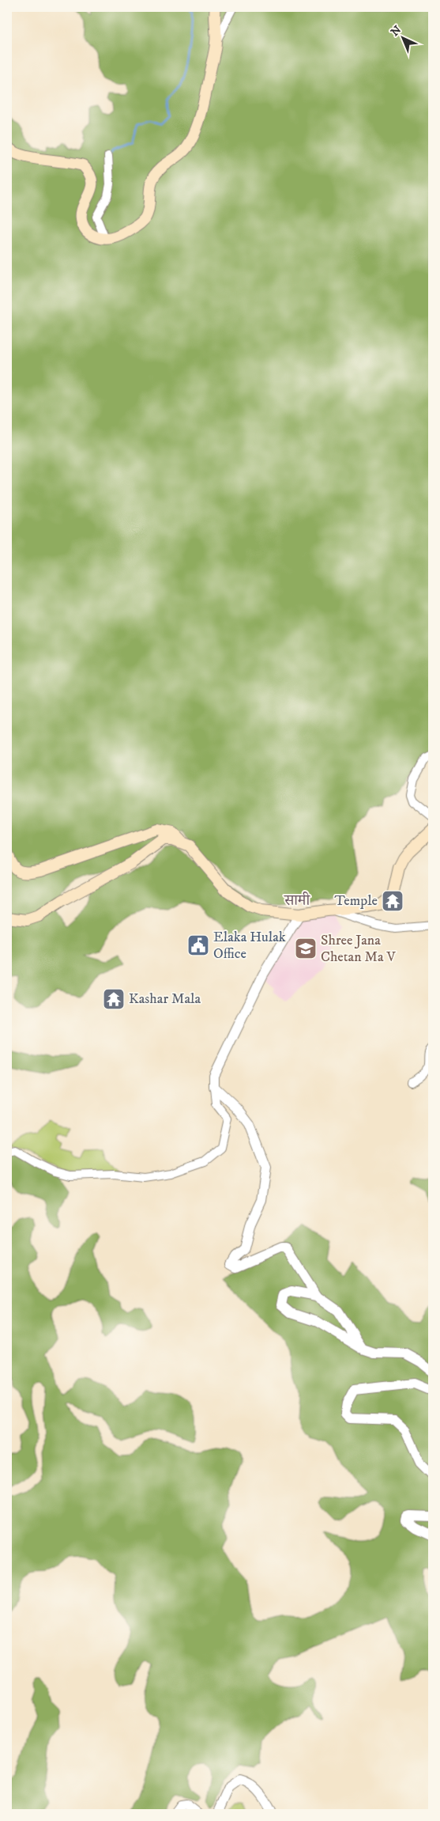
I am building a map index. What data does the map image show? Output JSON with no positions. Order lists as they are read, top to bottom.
{
  "districts": ["सामी"],
  "places": {
    "temple": ["Temple", "Kashar Mala"],
    "public building": ["Elaka Hulak Office"],
    "school or university": ["Shree Jana Chetan Ma V"]
  },
  "north": "top left"
}
